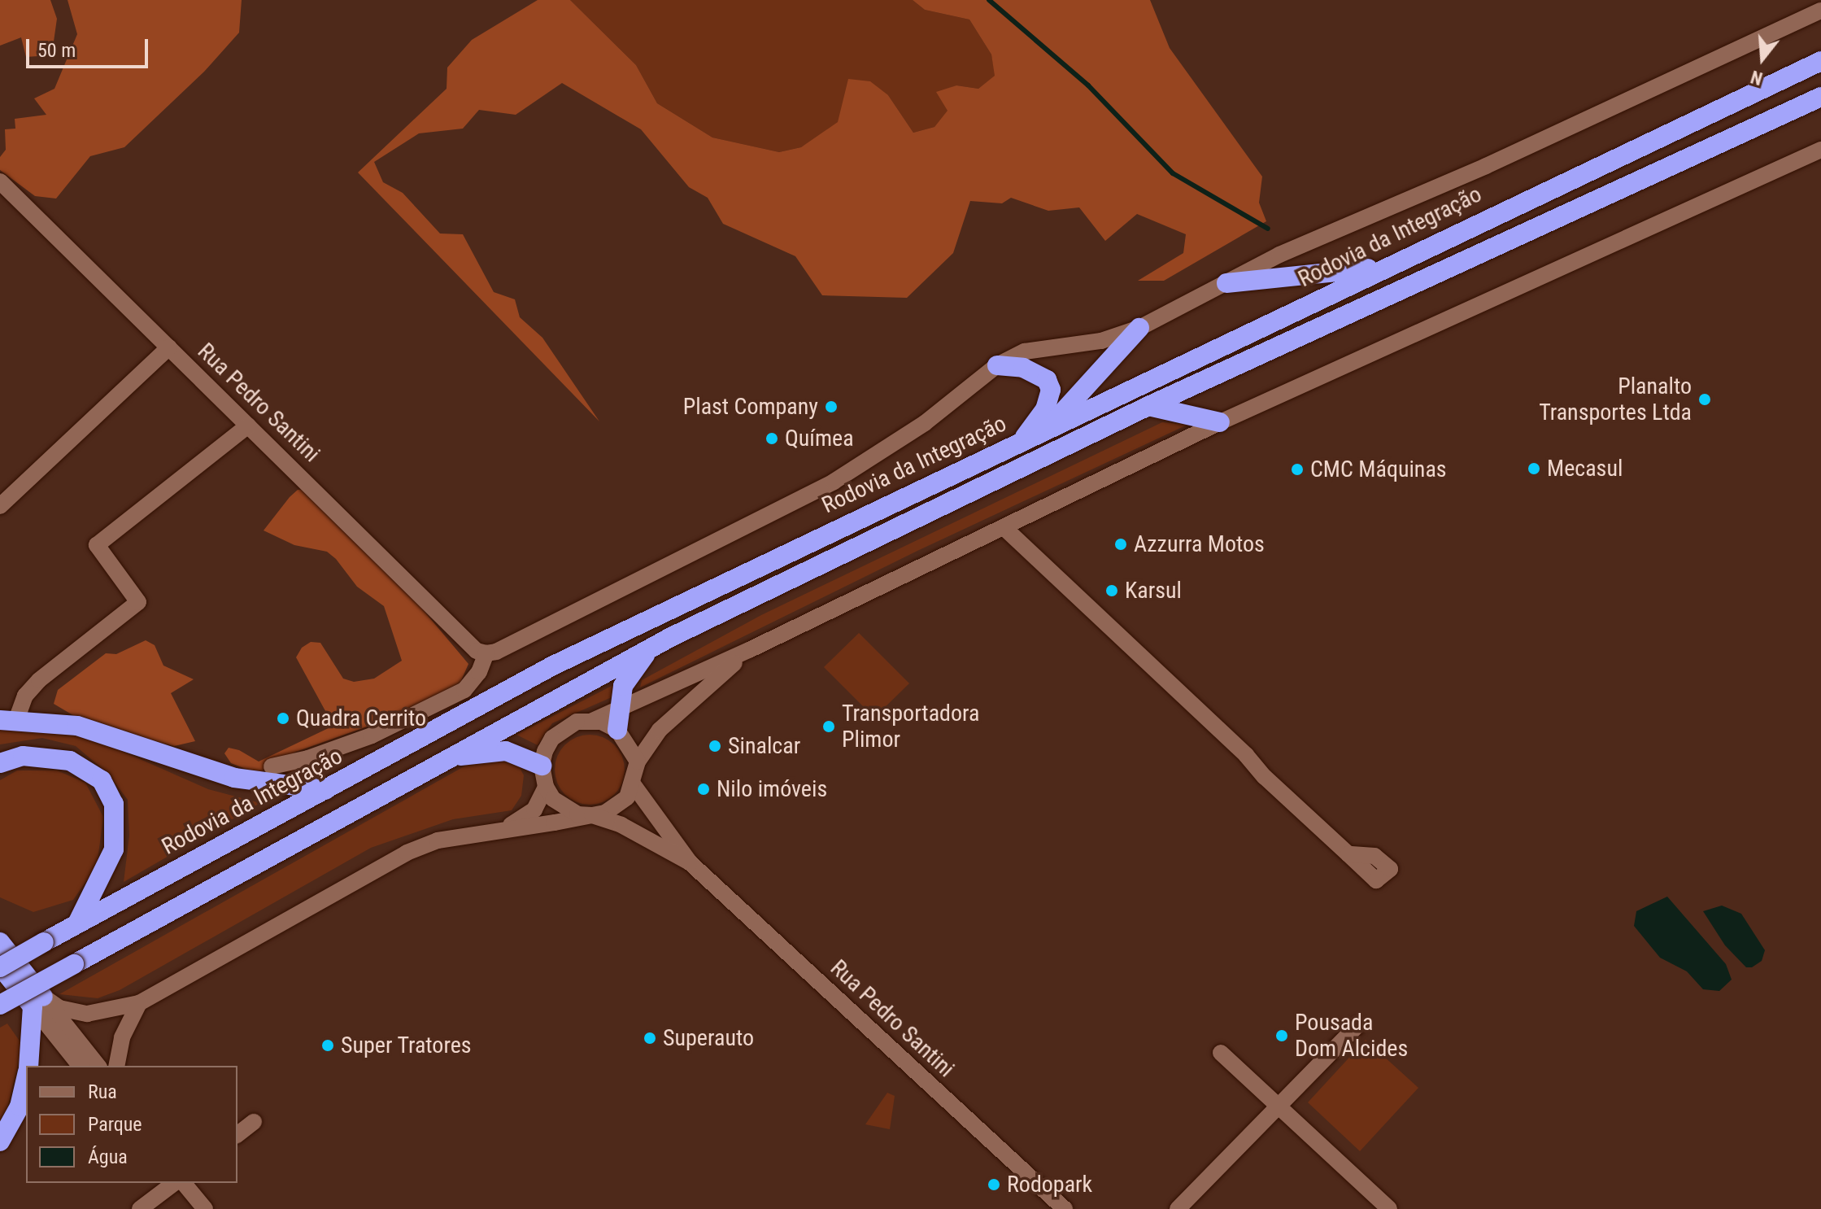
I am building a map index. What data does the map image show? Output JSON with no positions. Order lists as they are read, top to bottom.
{
  "streets": {
    "highway": ["Rodovia da Integração"],
    "street": ["Rua Pedro Santini"]
  },
  "places": [
    "Planalto Transportes Ltda",
    "Plast Company",
    "Químea",
    "Mecasul",
    "CMC Máquinas",
    "Azzurra Motos",
    "Karsul",
    "Quadra Cerrito",
    "Transportadora Plimor",
    "Sinalcar",
    "Nilo imóveis",
    "Pousada Dom Alcides",
    "Superauto",
    "Super Tratores",
    "Rodopark"
  ],
  "legend": ["Rua", "Parque", "Água"],
  "scale_bar": "50 m",
  "north": "bottom"
}
